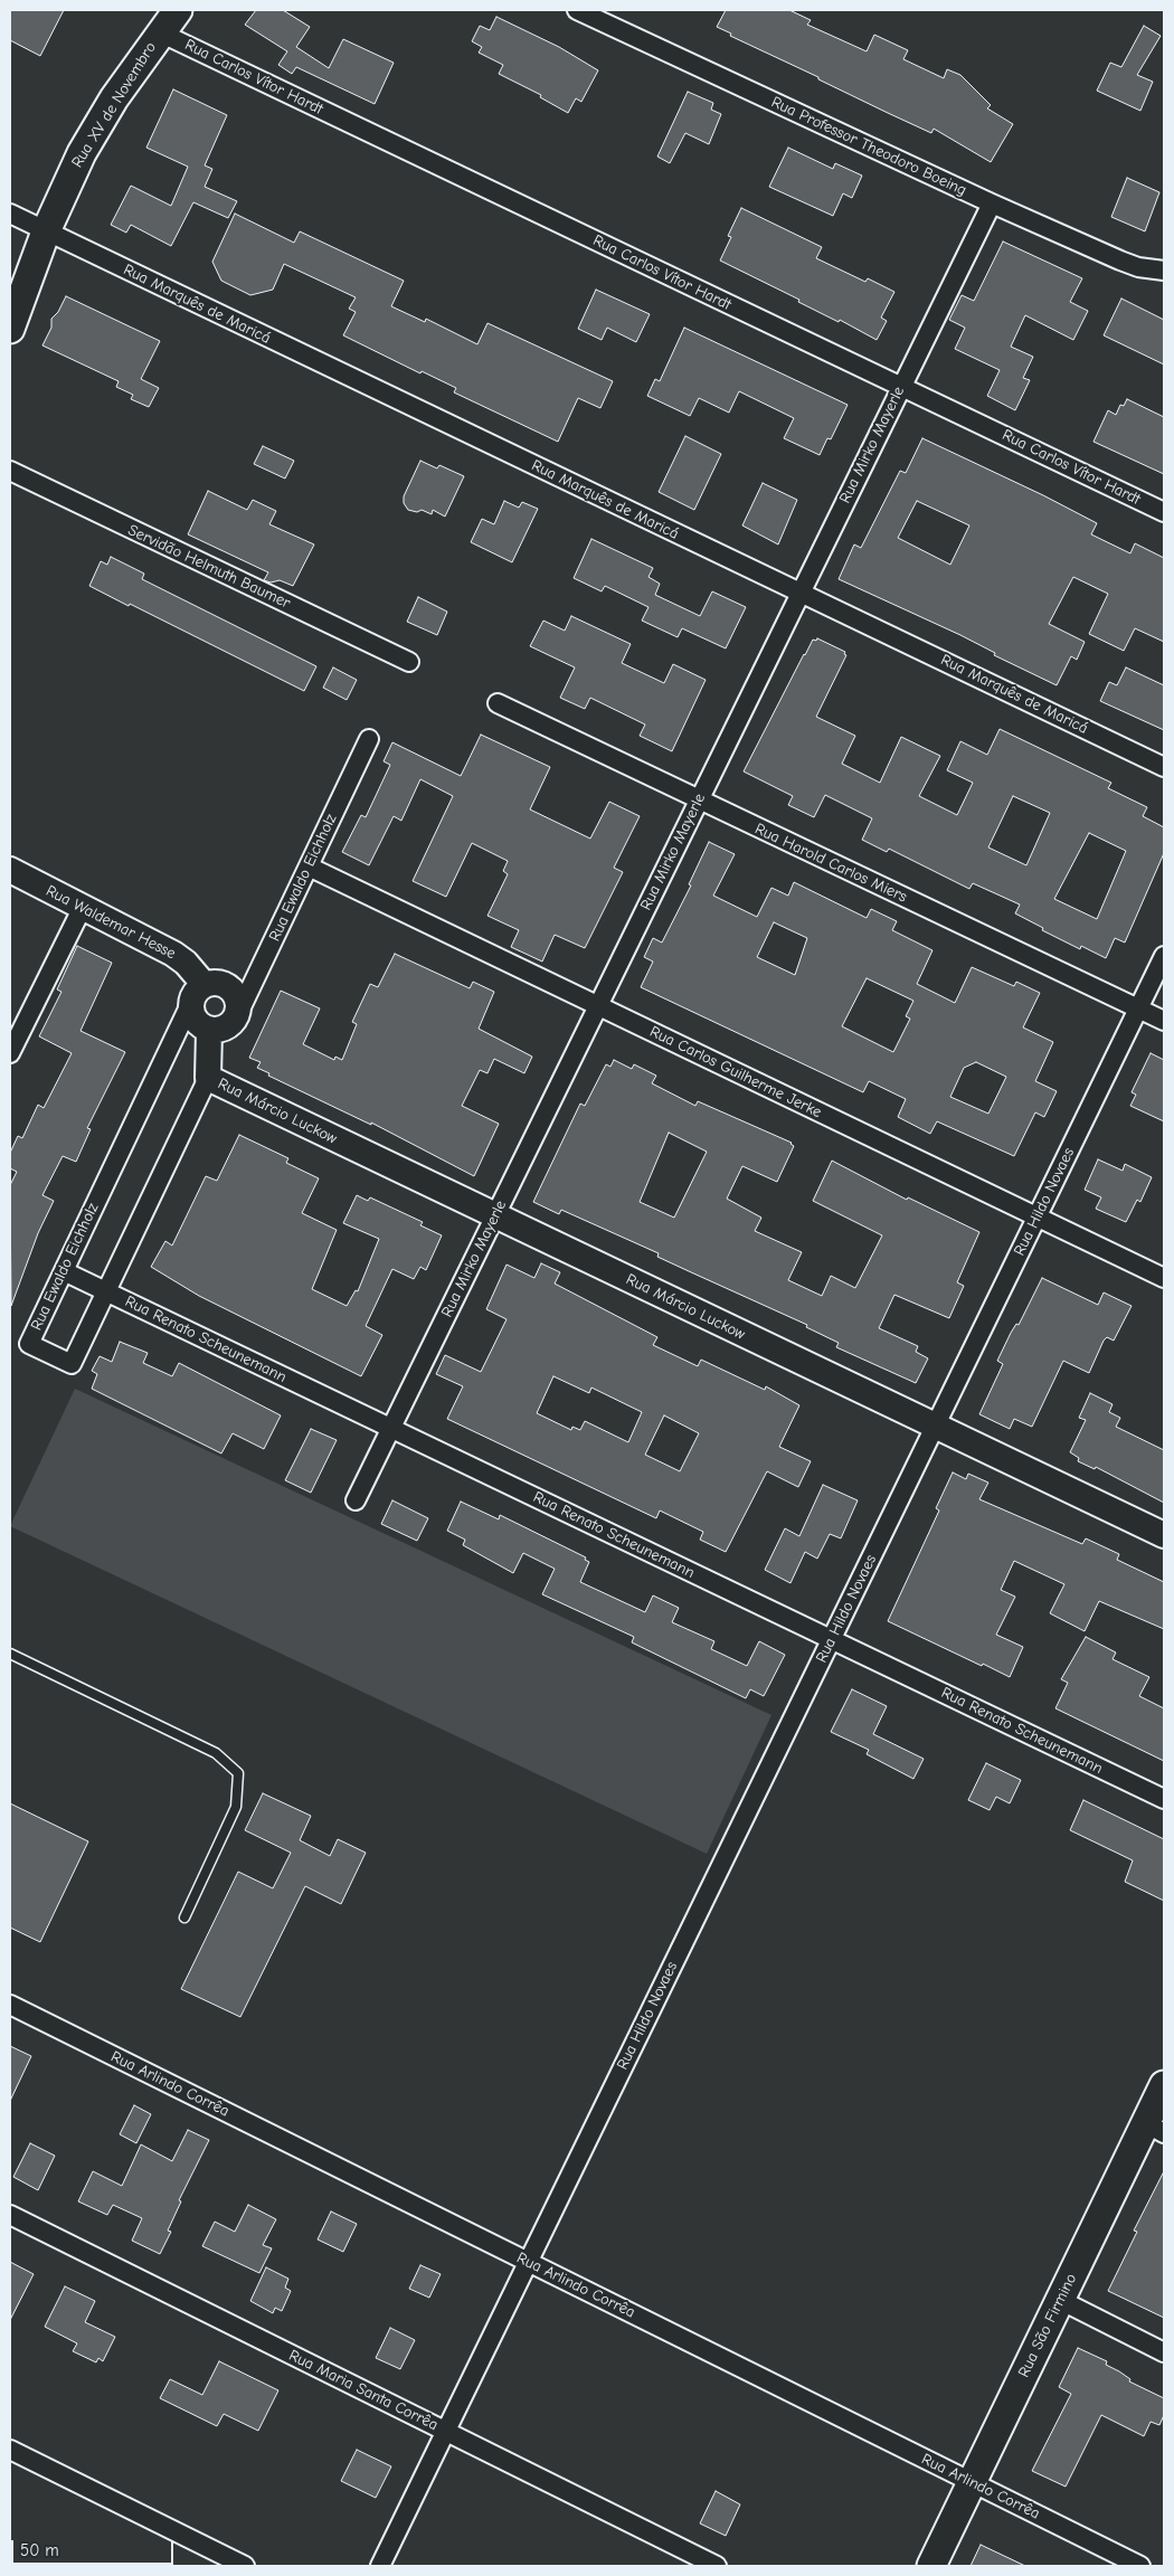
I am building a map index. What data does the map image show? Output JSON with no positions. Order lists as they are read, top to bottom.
{
  "streets": {
    "main road": ["Rua XV de Novembro", "Rua São Firmino"],
    "street": [
      "Rua Carlos Vítor Hardt",
      "Rua Professor Theodoro Boeing",
      "Rua Marquês de Maricá",
      "Rua Mirko Mayerle",
      "Servidão Helmuth Baumer",
      "Rua Harold Carlos Miers",
      "Rua Ewaldo Eichholz",
      "Rua Waldemar Hesse",
      "Rua Carlos Guilherme Jerke",
      "Rua Márcio Luckow",
      "Rua Hildo Novaes",
      "Rua Renato Scheunemann",
      "Rua Arlindo Corrêa",
      "Rua Maria Santa Corrêa"
    ]
  },
  "crossings": [
    ["Rua Carlos Vítor Hardt", "Rua XV de Novembro"],
    ["Rua Carlos Vítor Hardt", "Rua Mirko Mayerle"],
    ["Rua XV de Novembro", "Rua Marquês de Maricá"],
    ["Rua Professor Theodoro Boeing", "Rua Mirko Mayerle"],
    ["Rua Marquês de Maricá", "Rua Mirko Mayerle"],
    ["Rua Mirko Mayerle", "Rua Harold Carlos Miers"],
    ["Rua Mirko Mayerle", "Rua Carlos Guilherme Jerke"],
    ["Rua Mirko Mayerle", "Rua Márcio Luckow"],
    ["Rua Mirko Mayerle", "Rua Renato Scheunemann"],
    ["Rua Harold Carlos Miers", "Rua Hildo Novaes"],
    ["Rua Ewaldo Eichholz", "Rua Waldemar Hesse"],
    ["Rua Ewaldo Eichholz", "Rua Carlos Guilherme Jerke"],
    ["Rua Ewaldo Eichholz", "Rua Márcio Luckow"],
    ["Rua Ewaldo Eichholz", "Rua Renato Scheunemann"],
    ["Rua Carlos Guilherme Jerke", "Rua Hildo Novaes"],
    ["Rua Márcio Luckow", "Rua Hildo Novaes"],
    ["Rua Hildo Novaes", "Rua Renato Scheunemann"],
    ["Rua Hildo Novaes", "Rua Arlindo Corrêa"],
    ["Rua Hildo Novaes", "Rua Maria Santa Corrêa"],
    ["Rua Arlindo Corrêa", "Rua São Firmino"]
  ],
  "scale_bar": "50 m"
}
